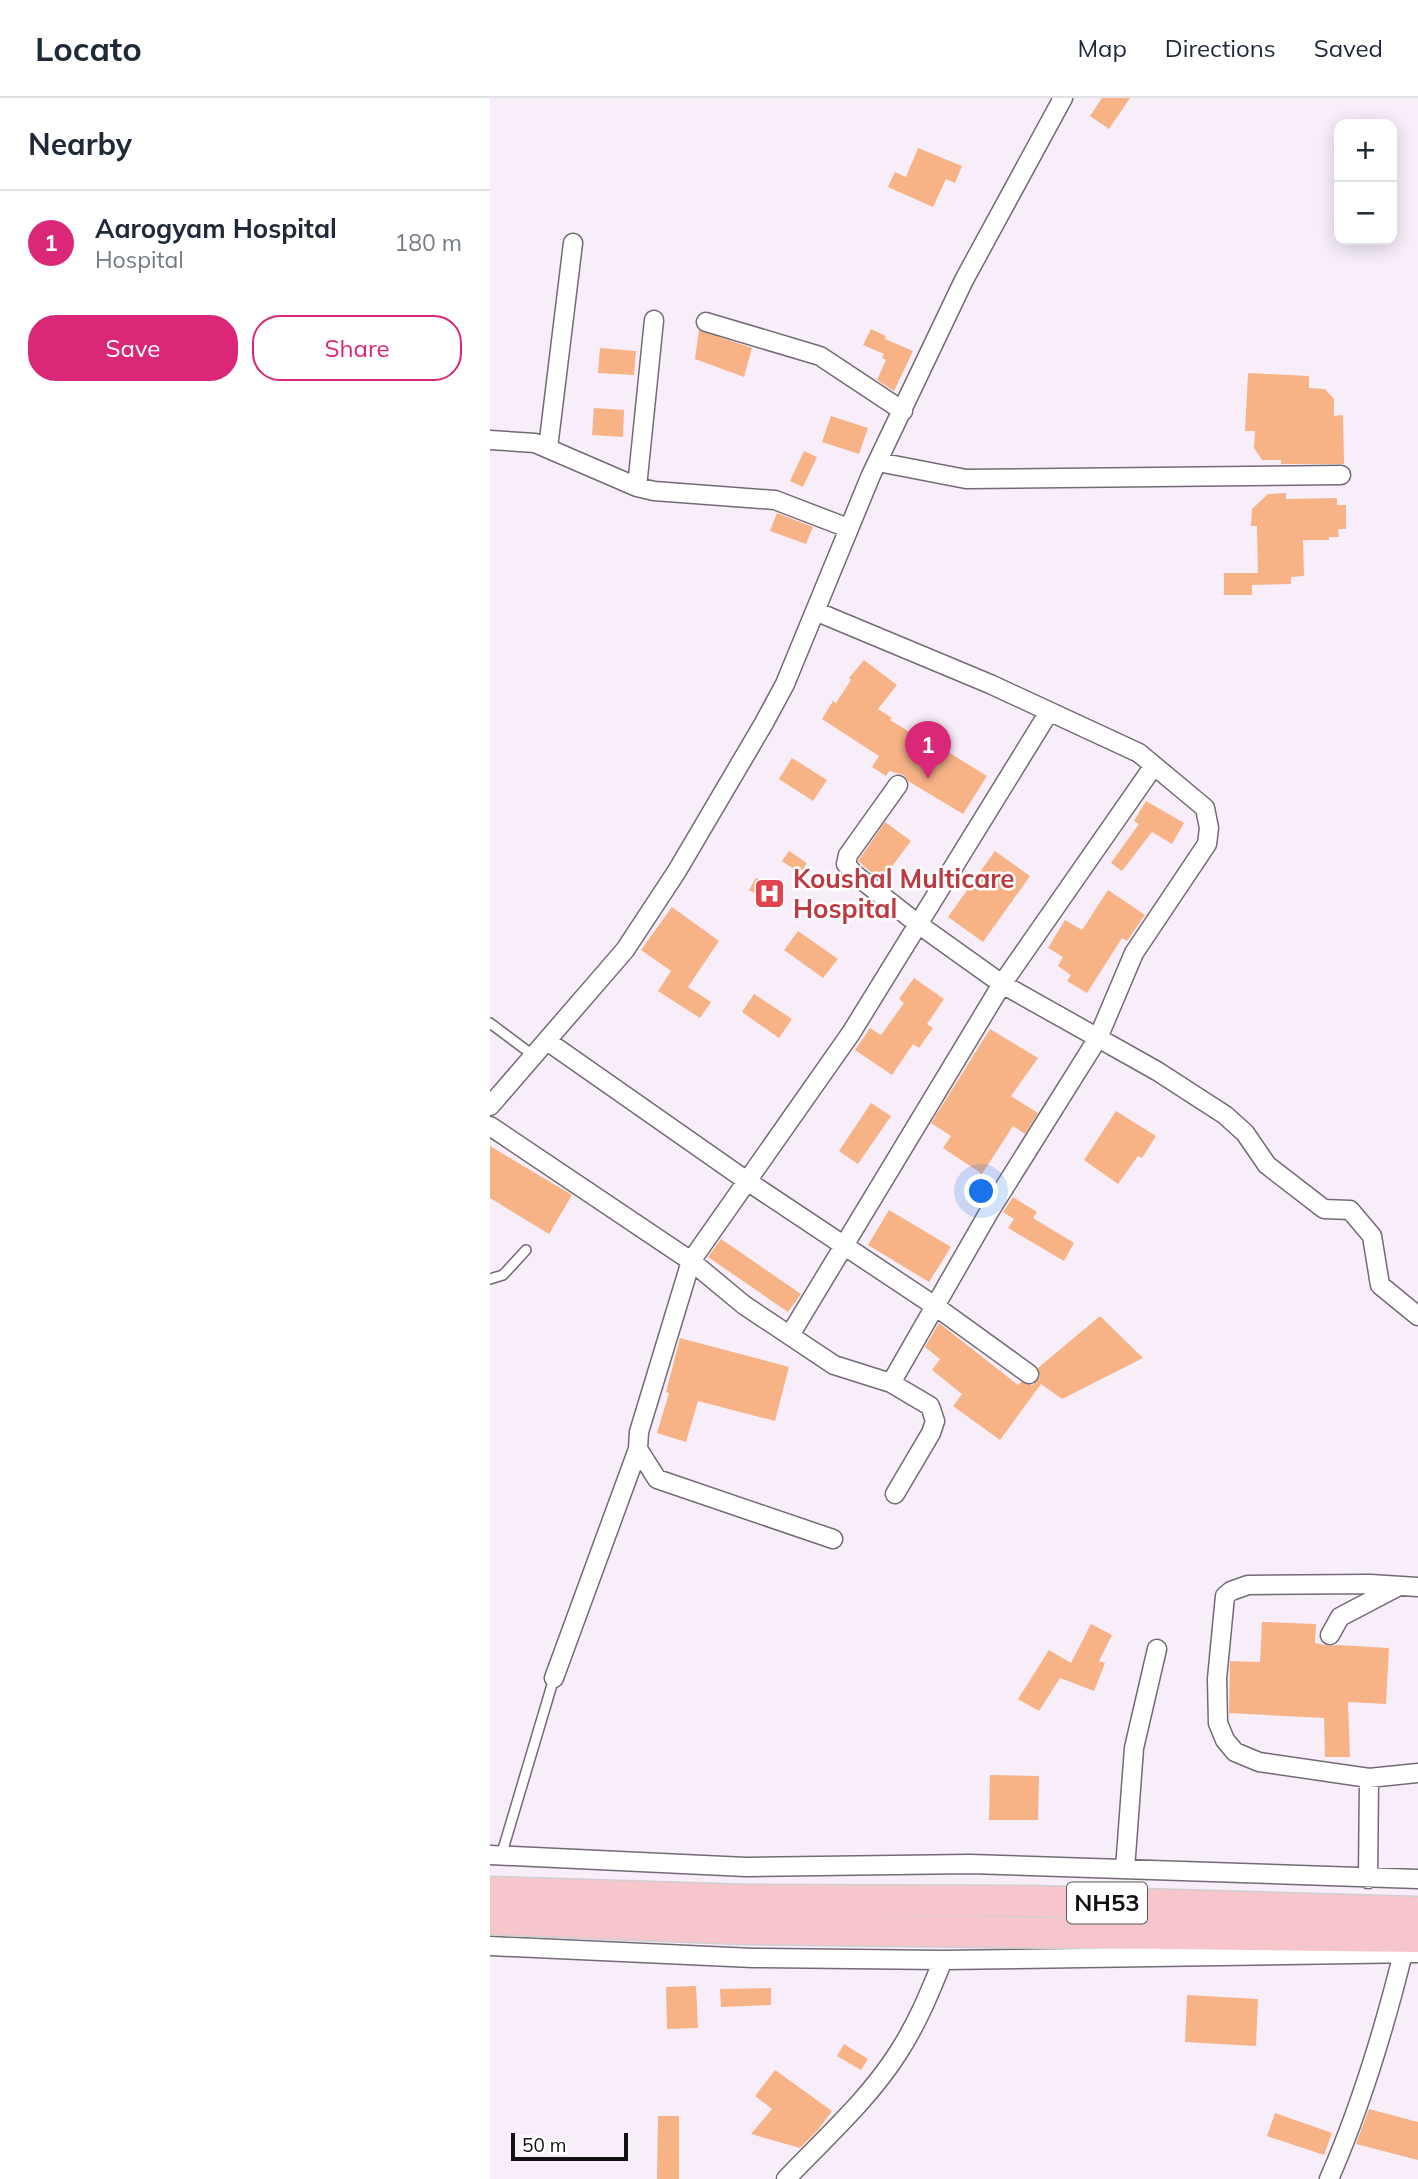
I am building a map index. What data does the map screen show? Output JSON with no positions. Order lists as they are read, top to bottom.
{
  "streets": {
    "highway": ["NH53"]
  },
  "places": {
    "hospital": ["Koushal Multicare Hospital"]
  },
  "scale_bar": "50 m",
  "page": {
    "header": "Locato",
    "nav": ["Map", "Directions", "Saved"],
    "heading": "Nearby",
    "map_buttons": ["+", "−"],
    "list": [
      {
        "mark": "1",
        "name": "Aarogyam Hospital",
        "note": "Hospital",
        "value": "180 m"
      }
    ],
    "buttons": ["Save", "Share"],
    "pins": "1",
    "scale": "50 m"
  }
}
